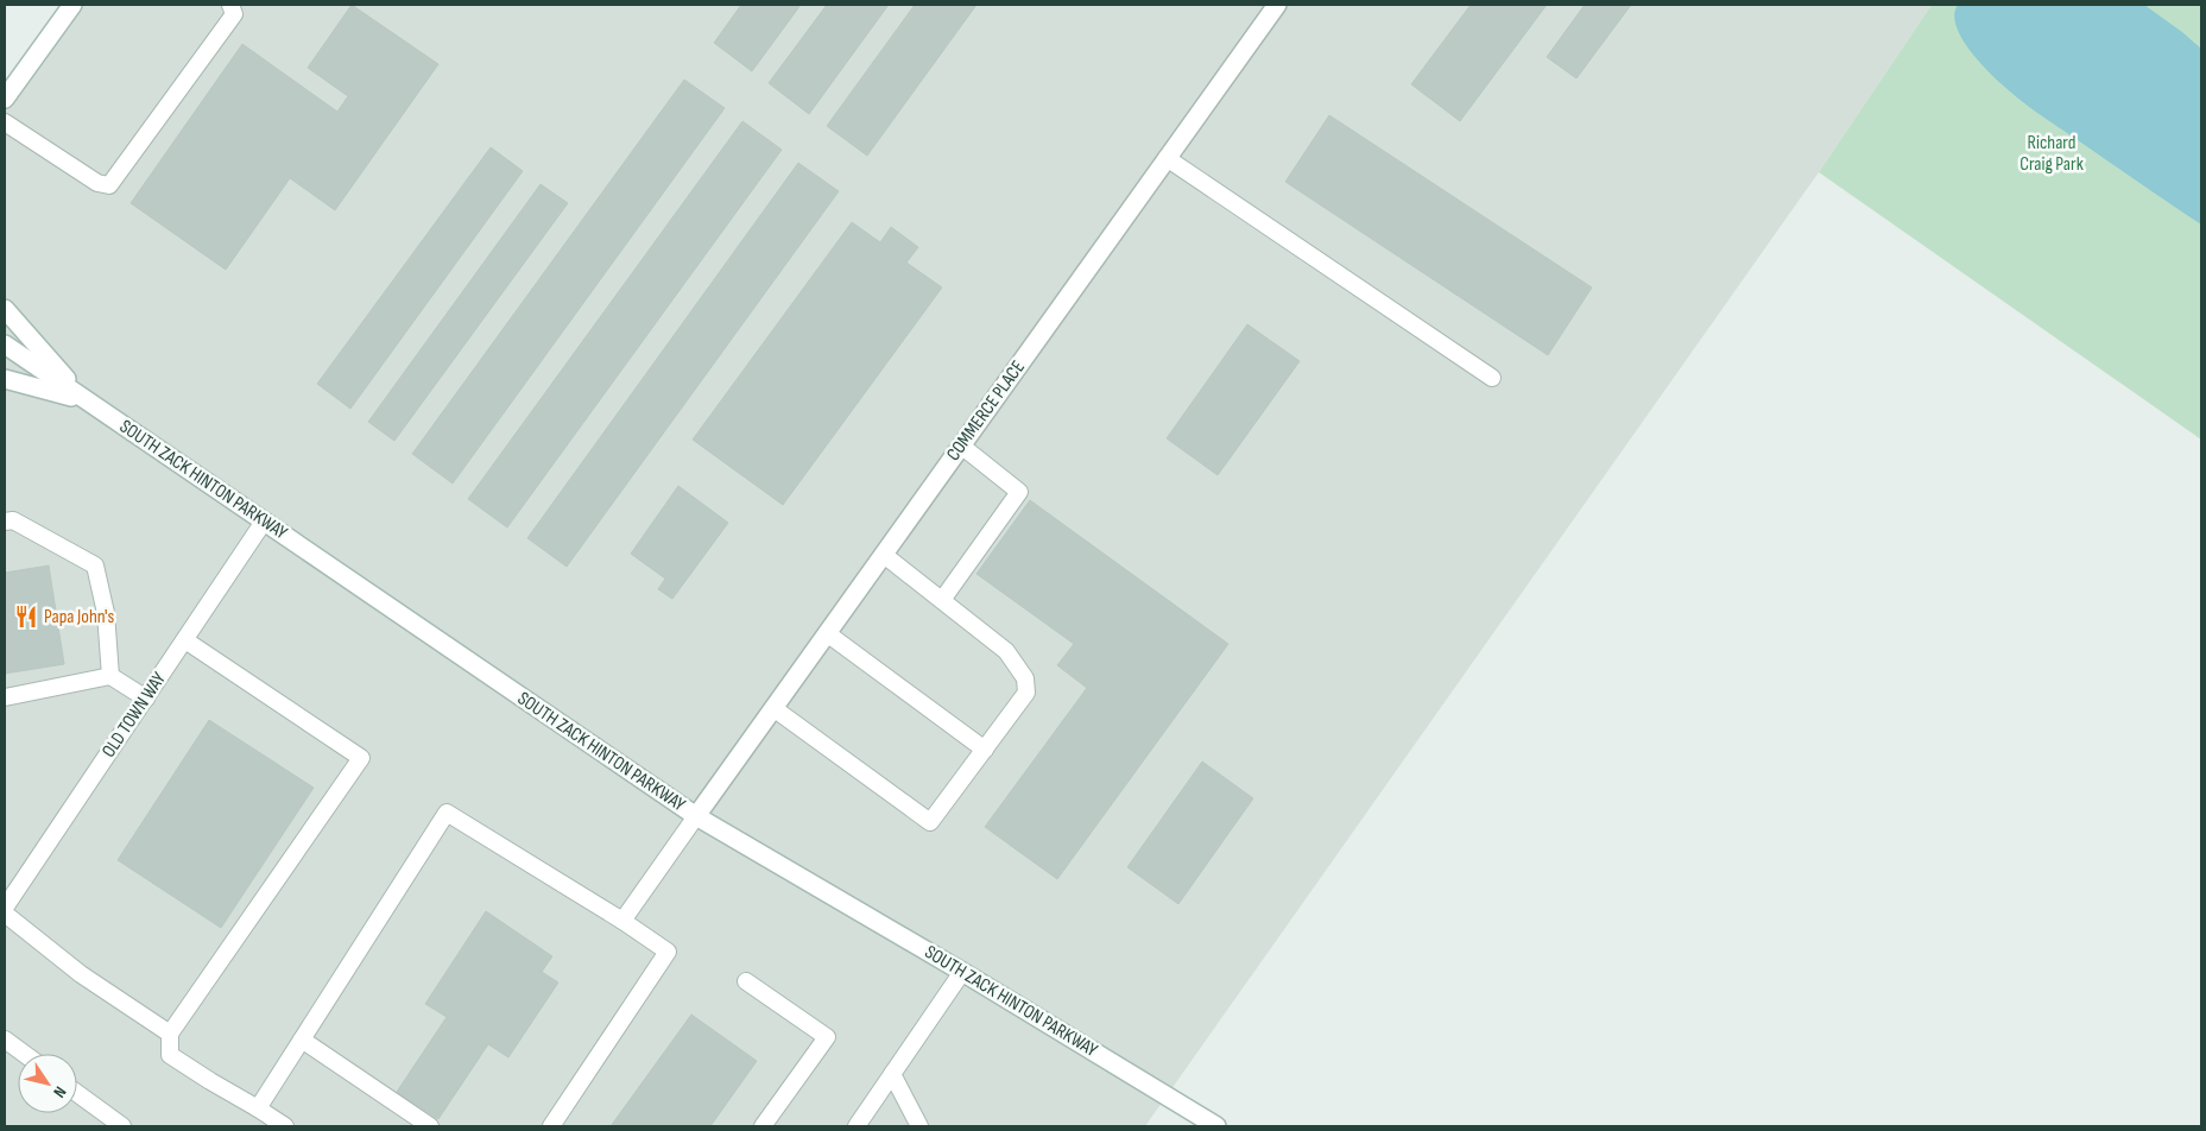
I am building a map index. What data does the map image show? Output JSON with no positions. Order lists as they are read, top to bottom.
{
  "streets": {
    "main road": ["COMMERCE PLACE", "SOUTH ZACK HINTON PARKWAY"],
    "lane": ["OLD TOWN WAY"]
  },
  "crossings": [
    ["COMMERCE PLACE", "SOUTH ZACK HINTON PARKWAY"],
    ["SOUTH ZACK HINTON PARKWAY", "OLD TOWN WAY"]
  ],
  "parks": ["Richard Craig Park"],
  "places": {
    "restaurant": ["Papa John's"]
  },
  "north": "bottom right"
}
